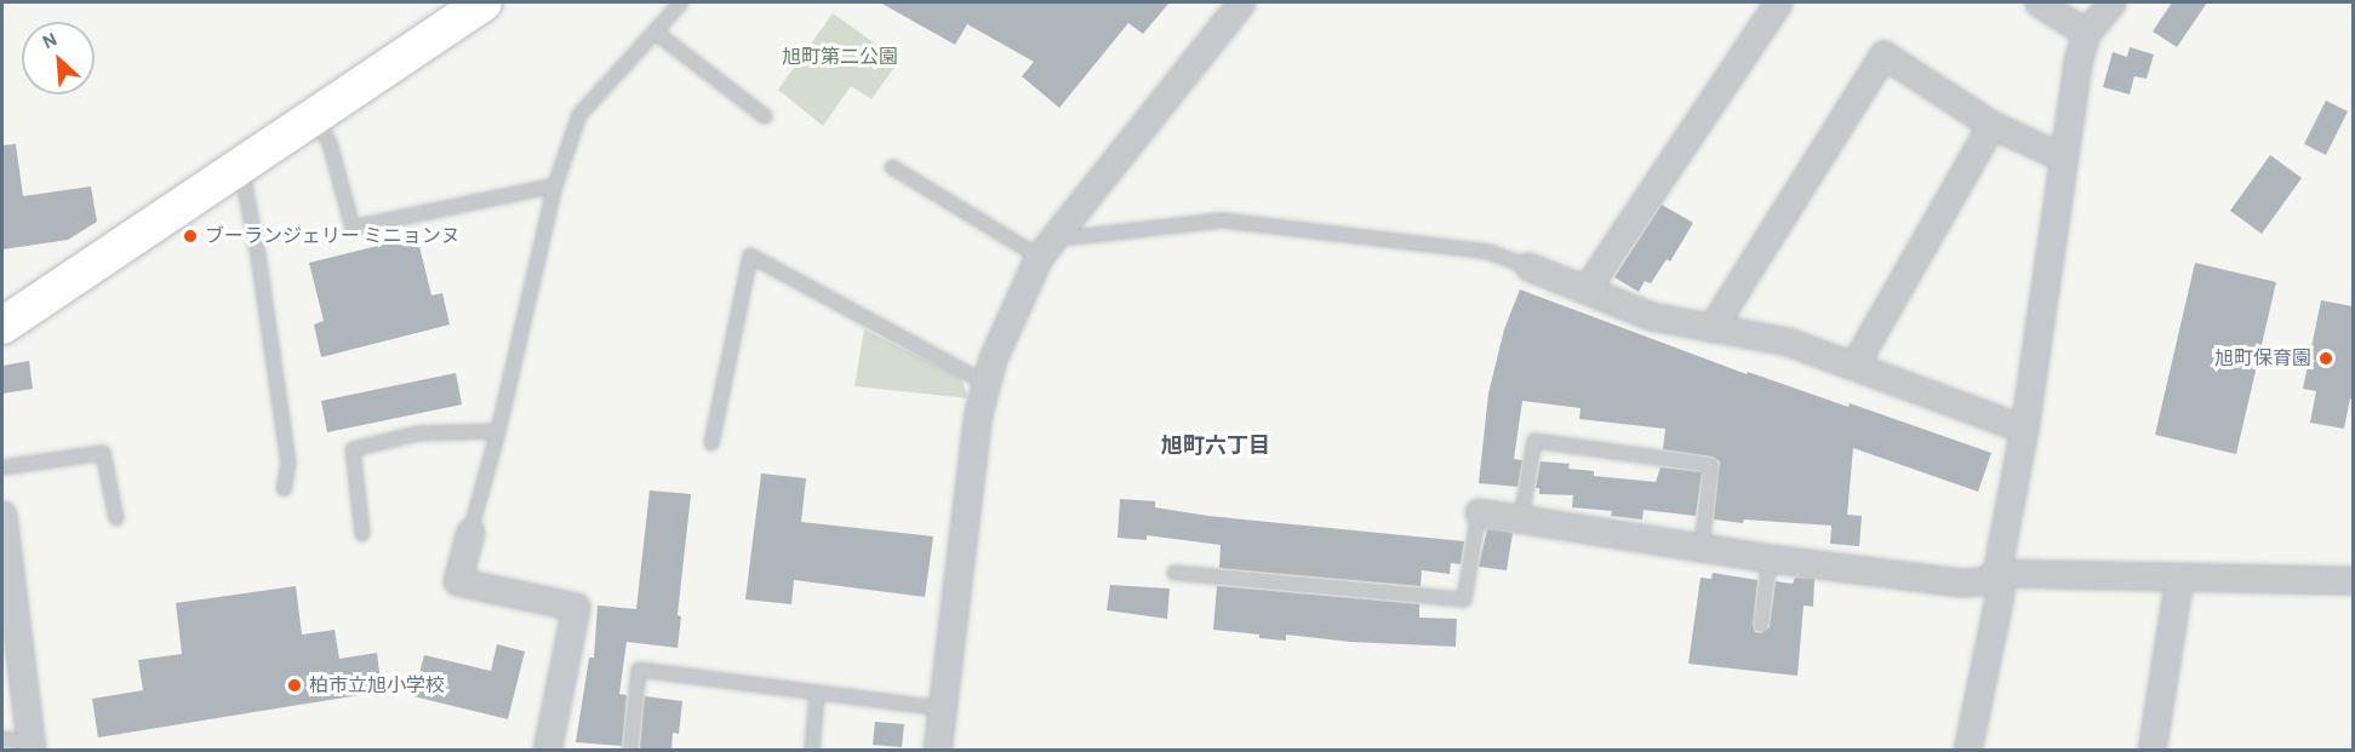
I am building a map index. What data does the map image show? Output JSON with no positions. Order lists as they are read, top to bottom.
{
  "districts": ["旭町六丁目"],
  "parks": ["旭町第二公園"],
  "places": ["ブーランジェリー ミニョンヌ", "旭町保育園", "柏市立旭小学校"],
  "north": "top left"
}
